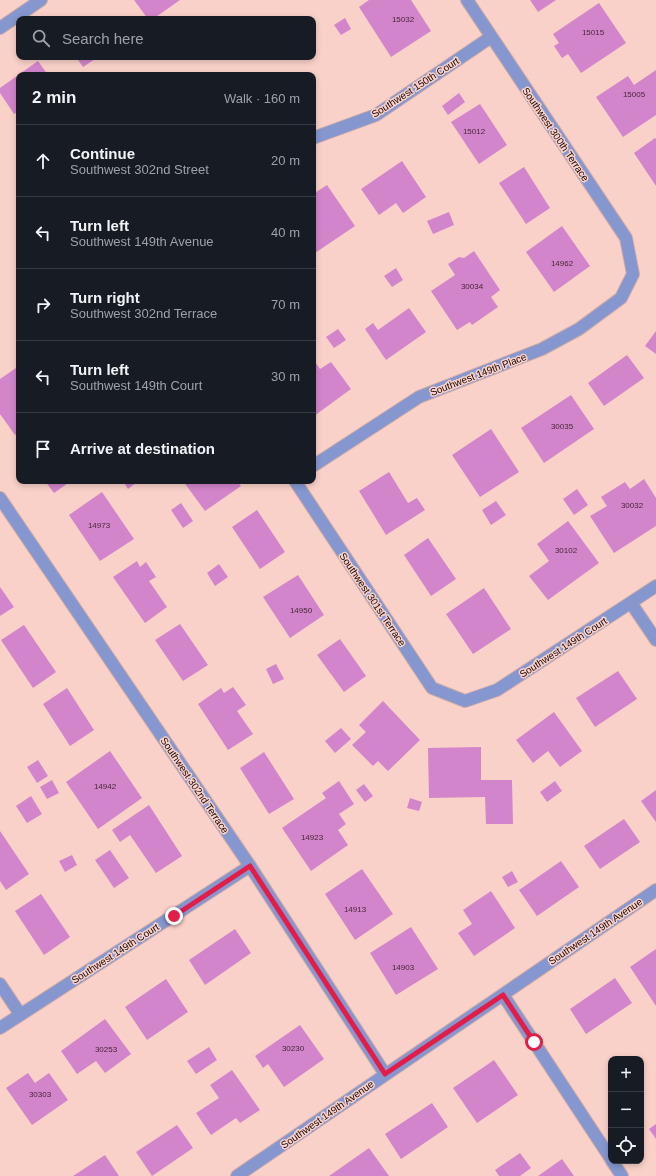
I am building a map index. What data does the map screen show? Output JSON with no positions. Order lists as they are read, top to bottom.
{
  "streets": {
    "street": [
      "Southwest 150th Court",
      "Southwest 300th Terrace",
      "Southwest 149th Place",
      "Southwest 301st Terrace",
      "Southwest 149th Court",
      "Southwest 302nd Terrace",
      "Southwest 149th Avenue"
    ]
  },
  "crossings": [
    ["Southwest 150th Court", "Southwest 300th Terrace"],
    ["Southwest 300th Terrace", "Southwest 149th Place"],
    ["Southwest 301st Terrace", "Southwest 149th Court"],
    ["Southwest 149th Court", "Southwest 302nd Terrace"],
    ["Southwest 302nd Terrace", "Southwest 149th Avenue"]
  ],
  "house_numbers": [
    "15032",
    "15015",
    "15005",
    "15012",
    "14962",
    "30034",
    "30035",
    "30032",
    "14973",
    "30102",
    "14950",
    "14942",
    "14923",
    "14913",
    "14903",
    "30230",
    "30253",
    "30303"
  ],
  "page": {
    "search": "Search here",
    "heading": ["2 min", "Walk · 160 m"],
    "list": [
      ["Continue", "Southwest 302nd Street", "20 m"],
      ["Turn left", "Southwest 149th Avenue", "40 m"],
      ["Turn right", "Southwest 302nd Terrace", "70 m"],
      ["Turn left", "Southwest 149th Court", "30 m"],
      "Arrive at destination"
    ],
    "map_buttons": ["+", "−"]
  }
}
